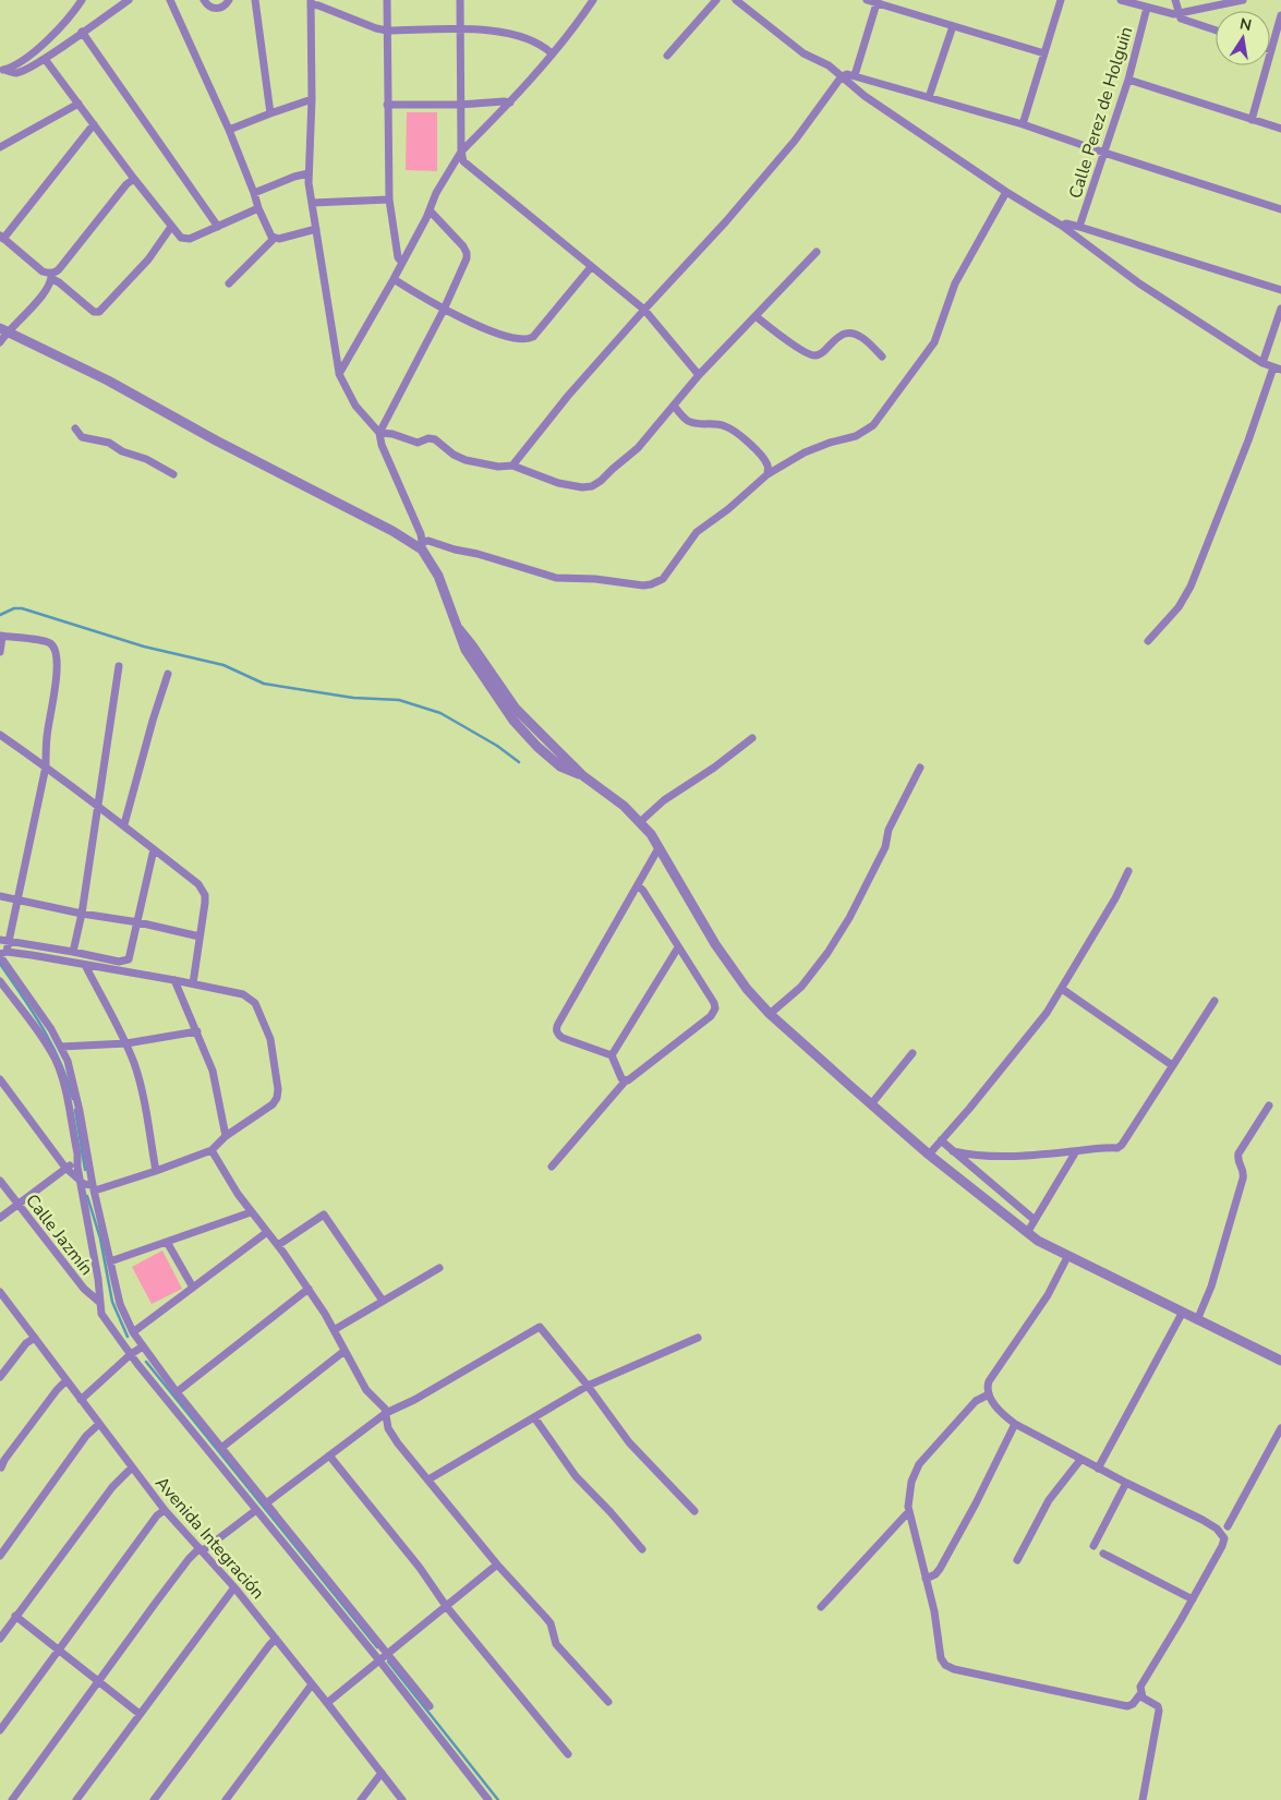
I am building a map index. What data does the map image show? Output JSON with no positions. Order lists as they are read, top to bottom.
{
  "streets": {
    "street": ["Calle Perez de Holguin", "Calle Jazmín", "Avenida Integración"]
  },
  "north": "top"
}
